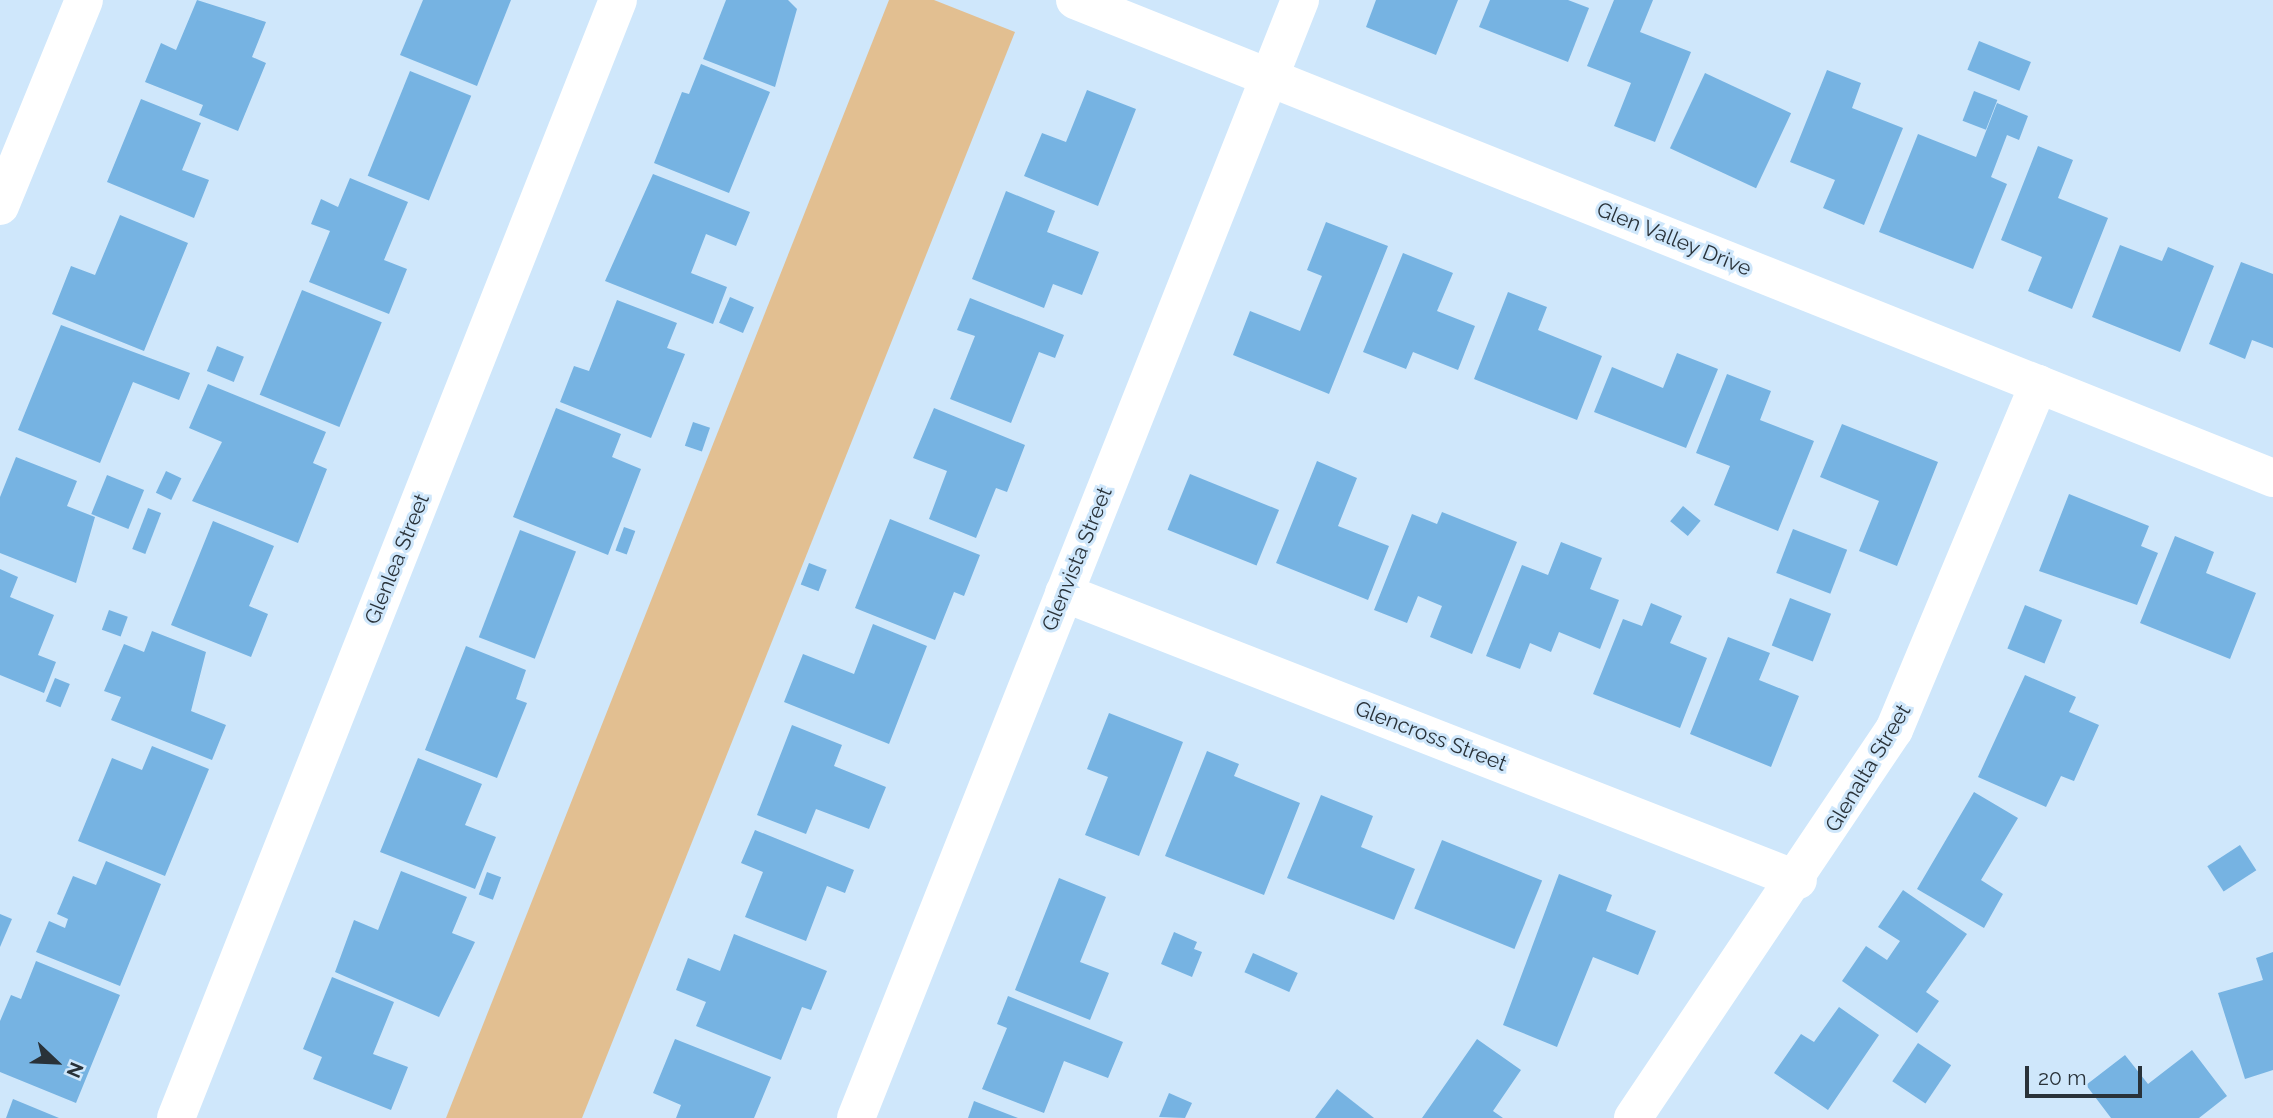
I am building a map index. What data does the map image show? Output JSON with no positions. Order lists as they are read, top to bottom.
{
  "streets": {
    "street": [
      "Glen Valley Drive",
      "Glenlea Street",
      "Glenvista Street",
      "Glencross Street",
      "Glenalta Street"
    ]
  },
  "crossings": [
    ["Glen Valley Drive", "Glenvista Street"],
    ["Glen Valley Drive", "Glenalta Street"],
    ["Glenvista Street", "Glencross Street"],
    ["Glencross Street", "Glenalta Street"]
  ],
  "scale_bar": "20 m",
  "north": "bottom right"
}
